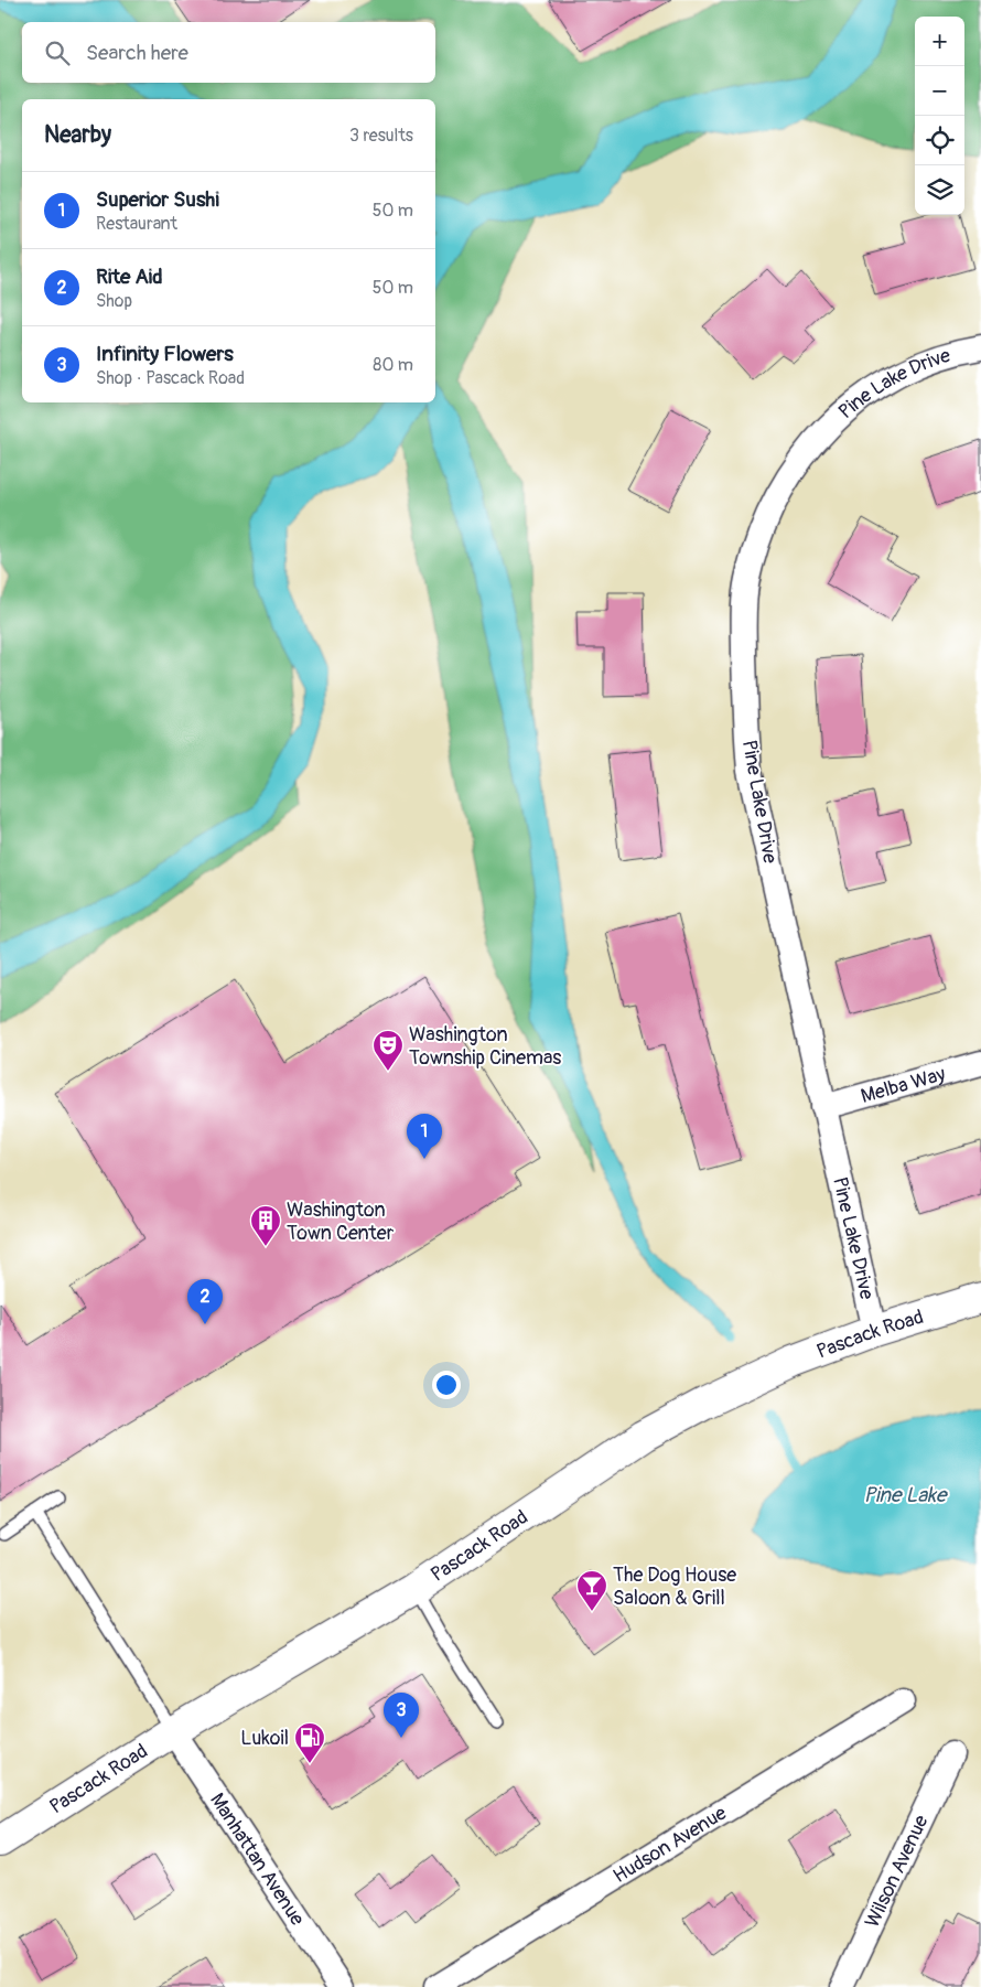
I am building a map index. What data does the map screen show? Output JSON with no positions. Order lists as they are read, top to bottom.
{
  "streets": {
    "street": [
      "Pine Lake Drive",
      "Melba Way",
      "Pascack Road",
      "Hudson Avenue",
      "Manhattan Avenue",
      "Wilson Avenue"
    ]
  },
  "crossings": [
    ["Pine Lake Drive", "Melba Way"],
    ["Pine Lake Drive", "Pascack Road"],
    ["Pascack Road", "Manhattan Avenue"]
  ],
  "water": ["Pine Lake"],
  "places": {
    "theatre": ["Washington Township Cinemas"],
    "building": ["Washington Town Center"],
    "bar": ["The Dog House Saloon & Grill"],
    "fuel station": ["Lukoil"]
  },
  "page": {
    "map_buttons": ["+", "−"],
    "search": "Search here",
    "heading": ["Nearby", "3 results"],
    "list": [
      {
        "mark": "1",
        "name": "Superior Sushi",
        "note": "Restaurant",
        "value": "50 m"
      },
      {
        "mark": "2",
        "name": "Rite Aid",
        "note": "Shop",
        "value": "50 m"
      },
      {
        "mark": "3",
        "name": "Infinity Flowers",
        "note": "Shop · Pascack Road",
        "value": "80 m"
      }
    ],
    "pins": ["1", "2", "3"]
  }
}
